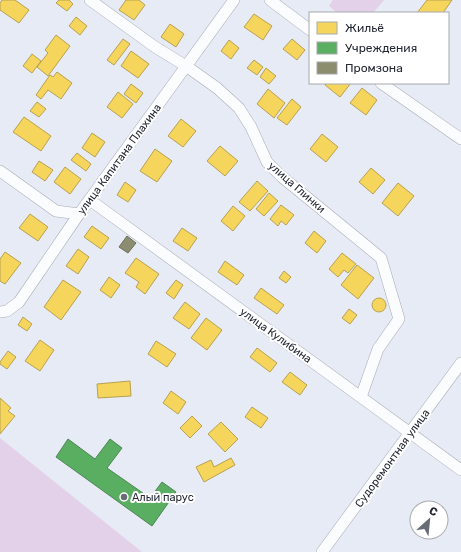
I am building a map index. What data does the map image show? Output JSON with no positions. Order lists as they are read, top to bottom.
{
  "streets": {
    "street": [
      "улица Капитана Плахина",
      "улица Глинки",
      "улица Кулибина",
      "Судоремонтная улица"
    ]
  },
  "crossings": [
    ["улица Капитана Плахина", "улица Глинки"],
    ["улица Капитана Плахина", "улица Кулибина"],
    ["улица Глинки", "улица Кулибина"],
    ["улица Кулибина", "Судоремонтная улица"]
  ],
  "places": ["Алый парус"],
  "legend": ["Жильё", "Учреждения", "Промзона"],
  "north": "top right"
}
